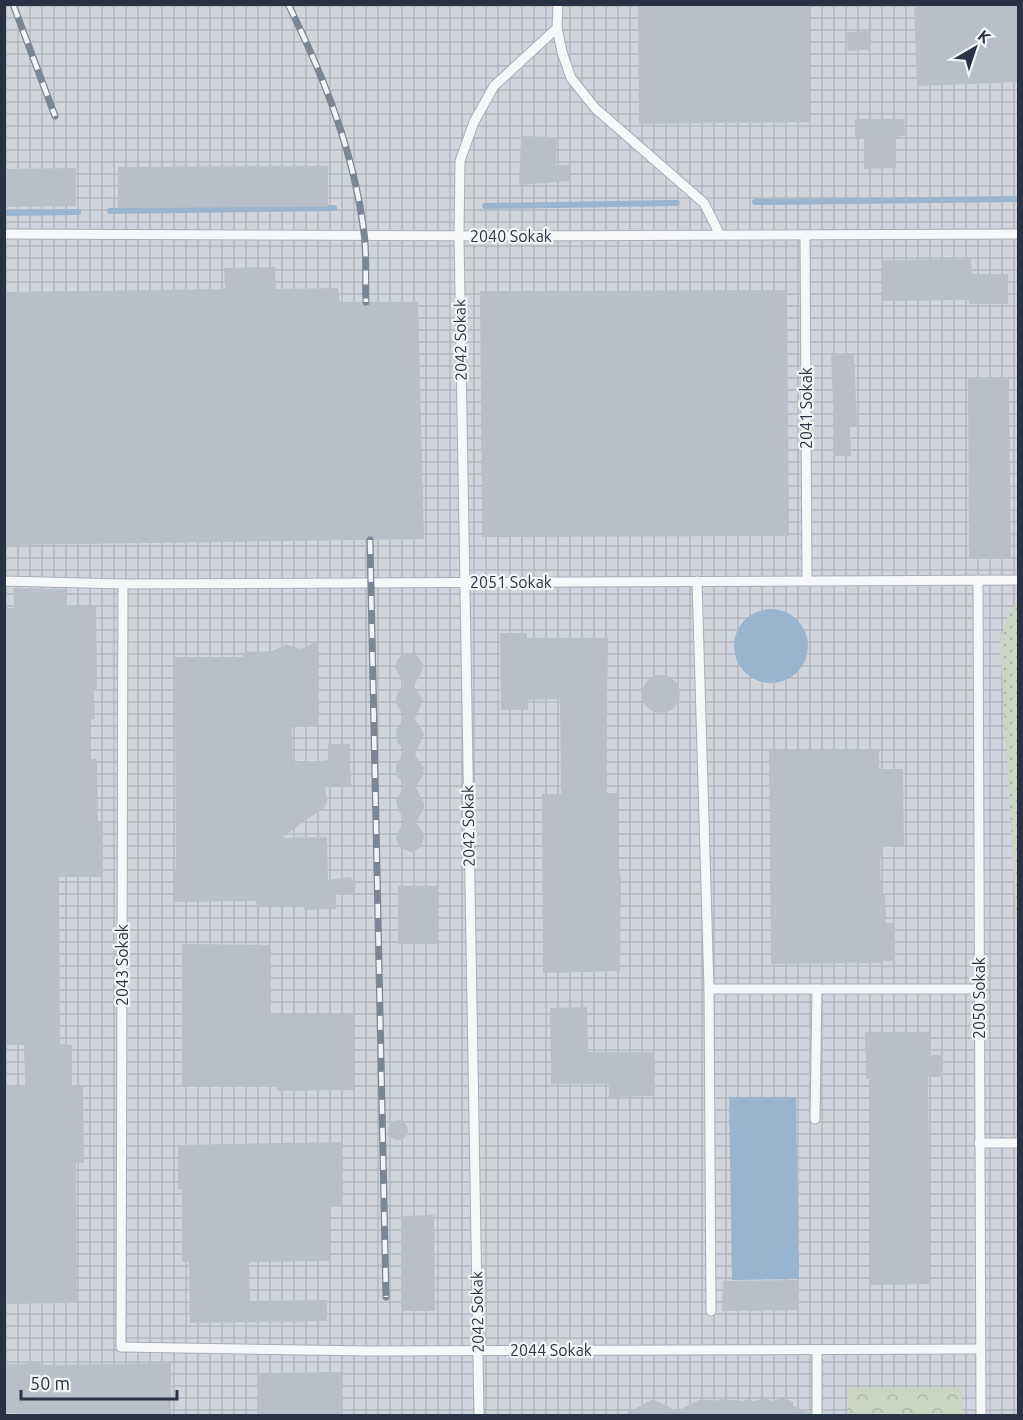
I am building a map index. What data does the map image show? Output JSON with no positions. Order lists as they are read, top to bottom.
{
  "streets": {
    "lane": [
      "2040 Sokak",
      "2042 Sokak",
      "2041 Sokak",
      "2051 Sokak",
      "2043 Sokak",
      "2050 Sokak",
      "2044 Sokak"
    ]
  },
  "crossings": [
    ["2040 Sokak", "2042 Sokak"],
    ["2040 Sokak", "2041 Sokak"],
    ["2042 Sokak", "2051 Sokak"],
    ["2042 Sokak", "2044 Sokak"],
    ["2041 Sokak", "2051 Sokak"],
    ["2051 Sokak", "2043 Sokak"],
    ["2051 Sokak", "2050 Sokak"],
    ["2043 Sokak", "2044 Sokak"],
    ["2050 Sokak", "2044 Sokak"]
  ],
  "scale_bar": "50 m",
  "north": "top right"
}
